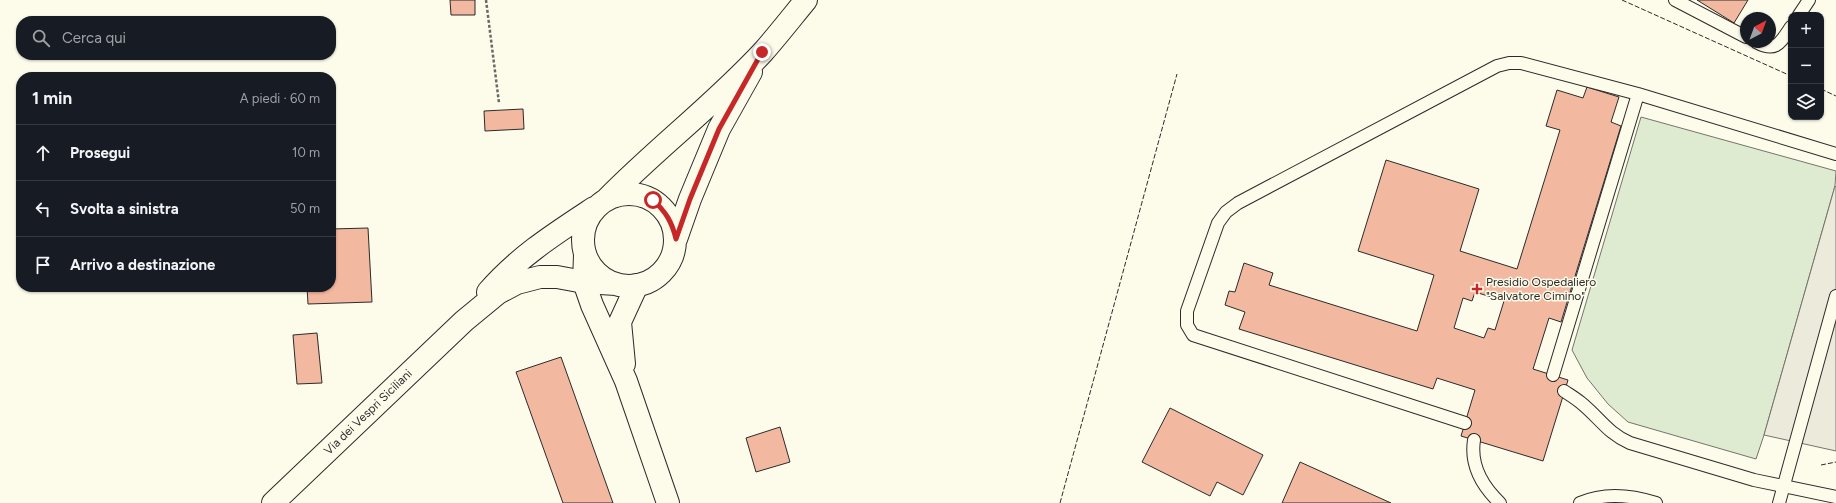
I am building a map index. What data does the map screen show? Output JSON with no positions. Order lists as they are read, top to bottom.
{
  "streets": {
    "main road": ["Via dei Vespri Siciliani"]
  },
  "places": {
    "health": ["Presidio Ospedaliero \"Salvatore Cimino\""]
  },
  "north": "top right",
  "page": {
    "map_buttons": ["+", "−"],
    "search": "Cerca qui",
    "heading": ["1 min", "A piedi · 60 m"],
    "list": [
      ["Prosegui", "10 m"],
      ["Svolta a sinistra", "50 m"],
      "Arrivo a destinazione"
    ]
  }
}
